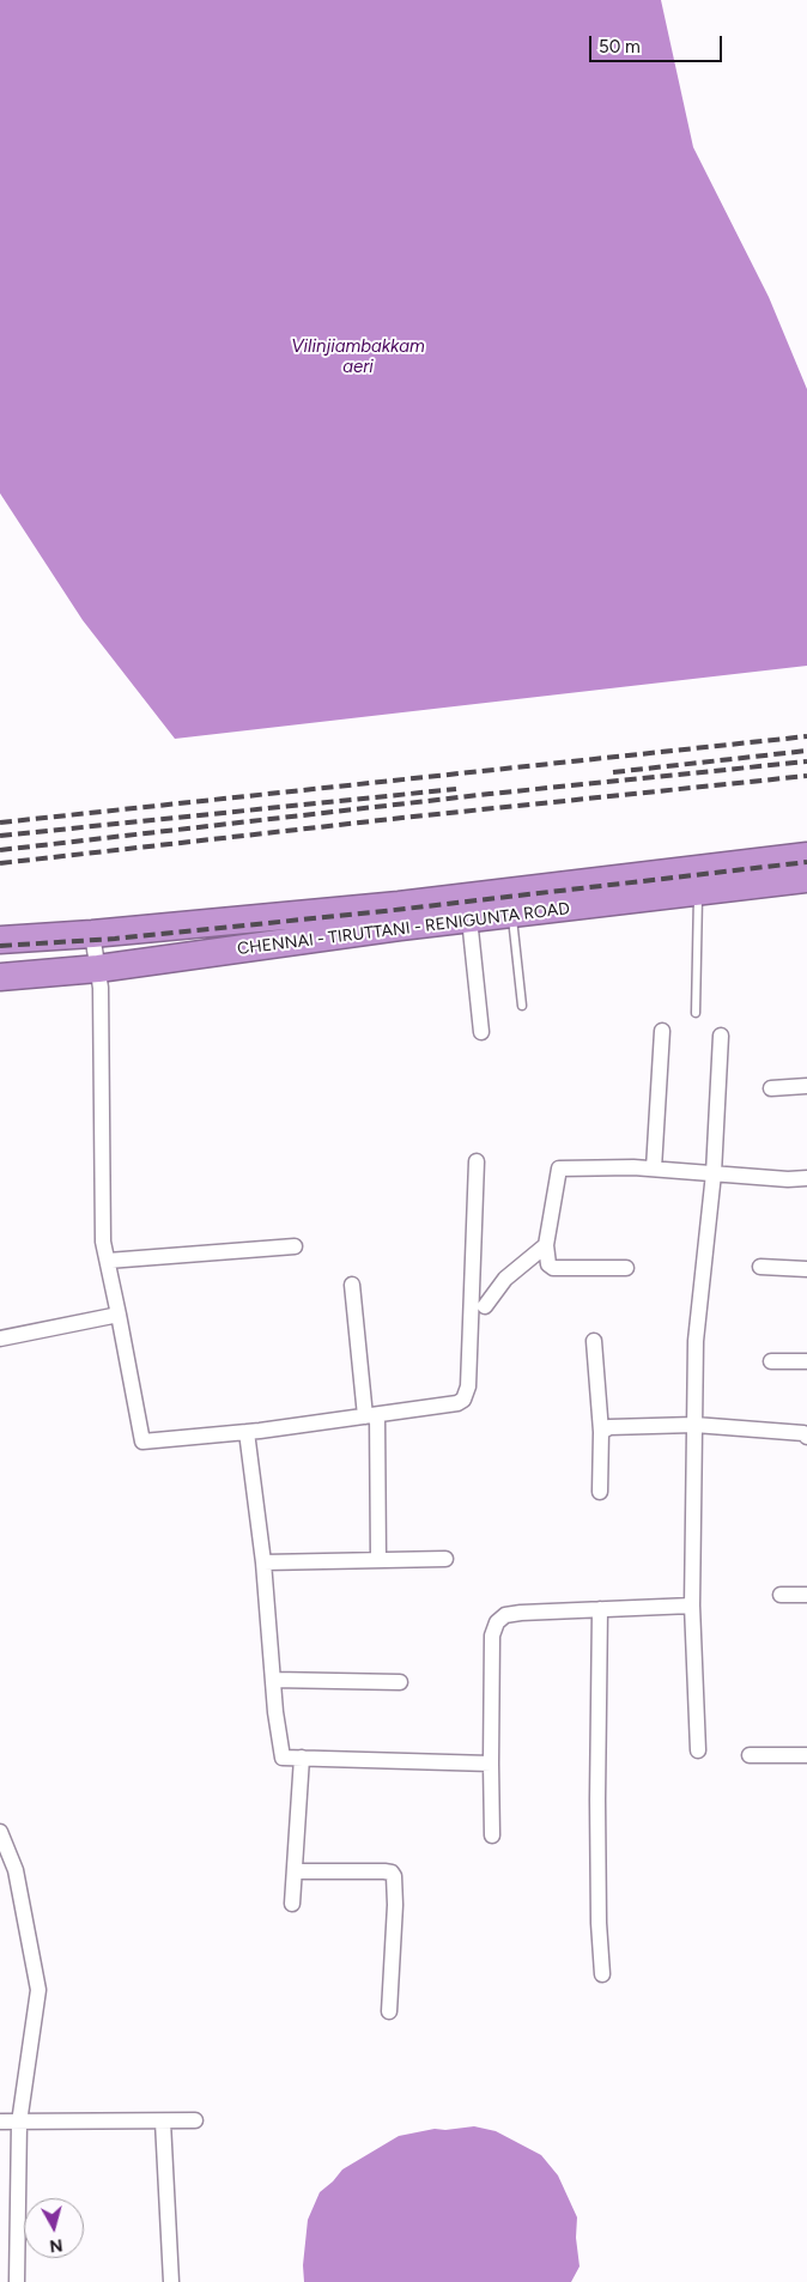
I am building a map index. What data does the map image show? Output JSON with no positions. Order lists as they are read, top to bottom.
{
  "streets": {
    "highway": ["CHENNAI - TIRUTTANI - RENIGUNTA ROAD"]
  },
  "water": ["Vilinjiambakkam aeri"],
  "scale_bar": "50 m",
  "north": "bottom"
}
